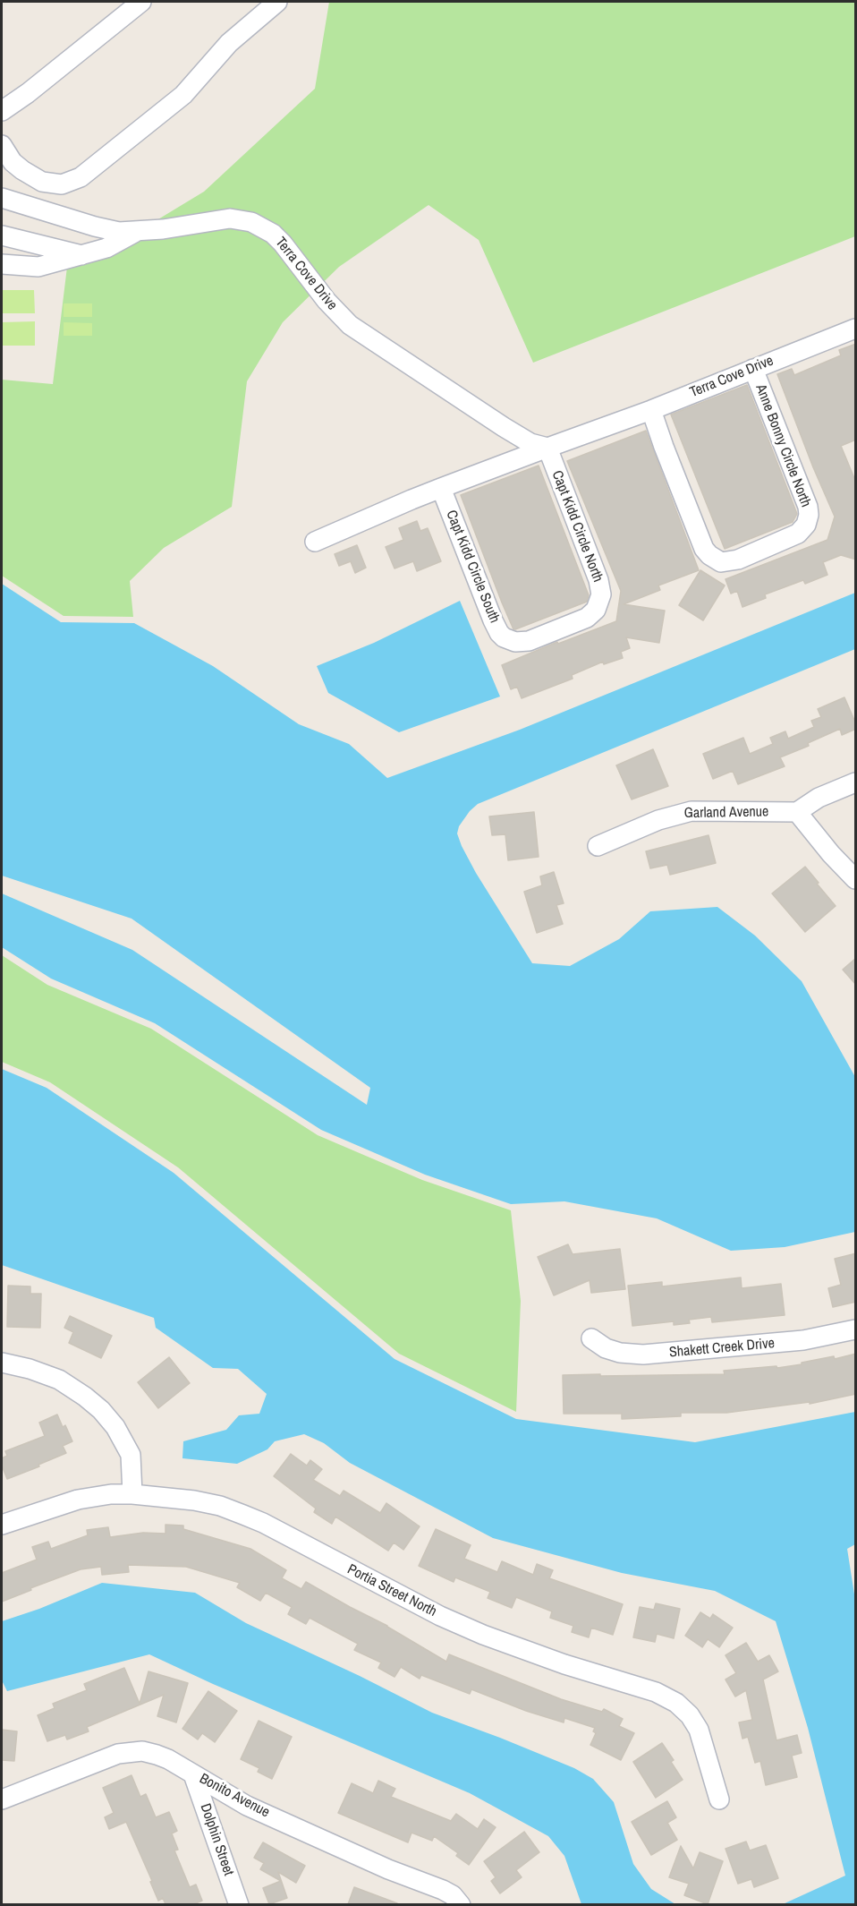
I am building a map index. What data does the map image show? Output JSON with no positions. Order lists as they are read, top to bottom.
{
  "streets": {
    "street": [
      "Terra Cove Drive",
      "Anne Bonny Circle North",
      "Capt Kidd Circle North",
      "Capt Kidd Circle South",
      "Garland Avenue",
      "Shakett Creek Drive",
      "Portia Street North",
      "Bonito Avenue",
      "Dolphin Street"
    ]
  },
  "crossings": [
    ["Terra Cove Drive", "Anne Bonny Circle North"],
    ["Terra Cove Drive", "Capt Kidd Circle North"],
    ["Terra Cove Drive", "Capt Kidd Circle South"],
    ["Capt Kidd Circle North", "Capt Kidd Circle South"],
    ["Bonito Avenue", "Dolphin Street"]
  ]
}
